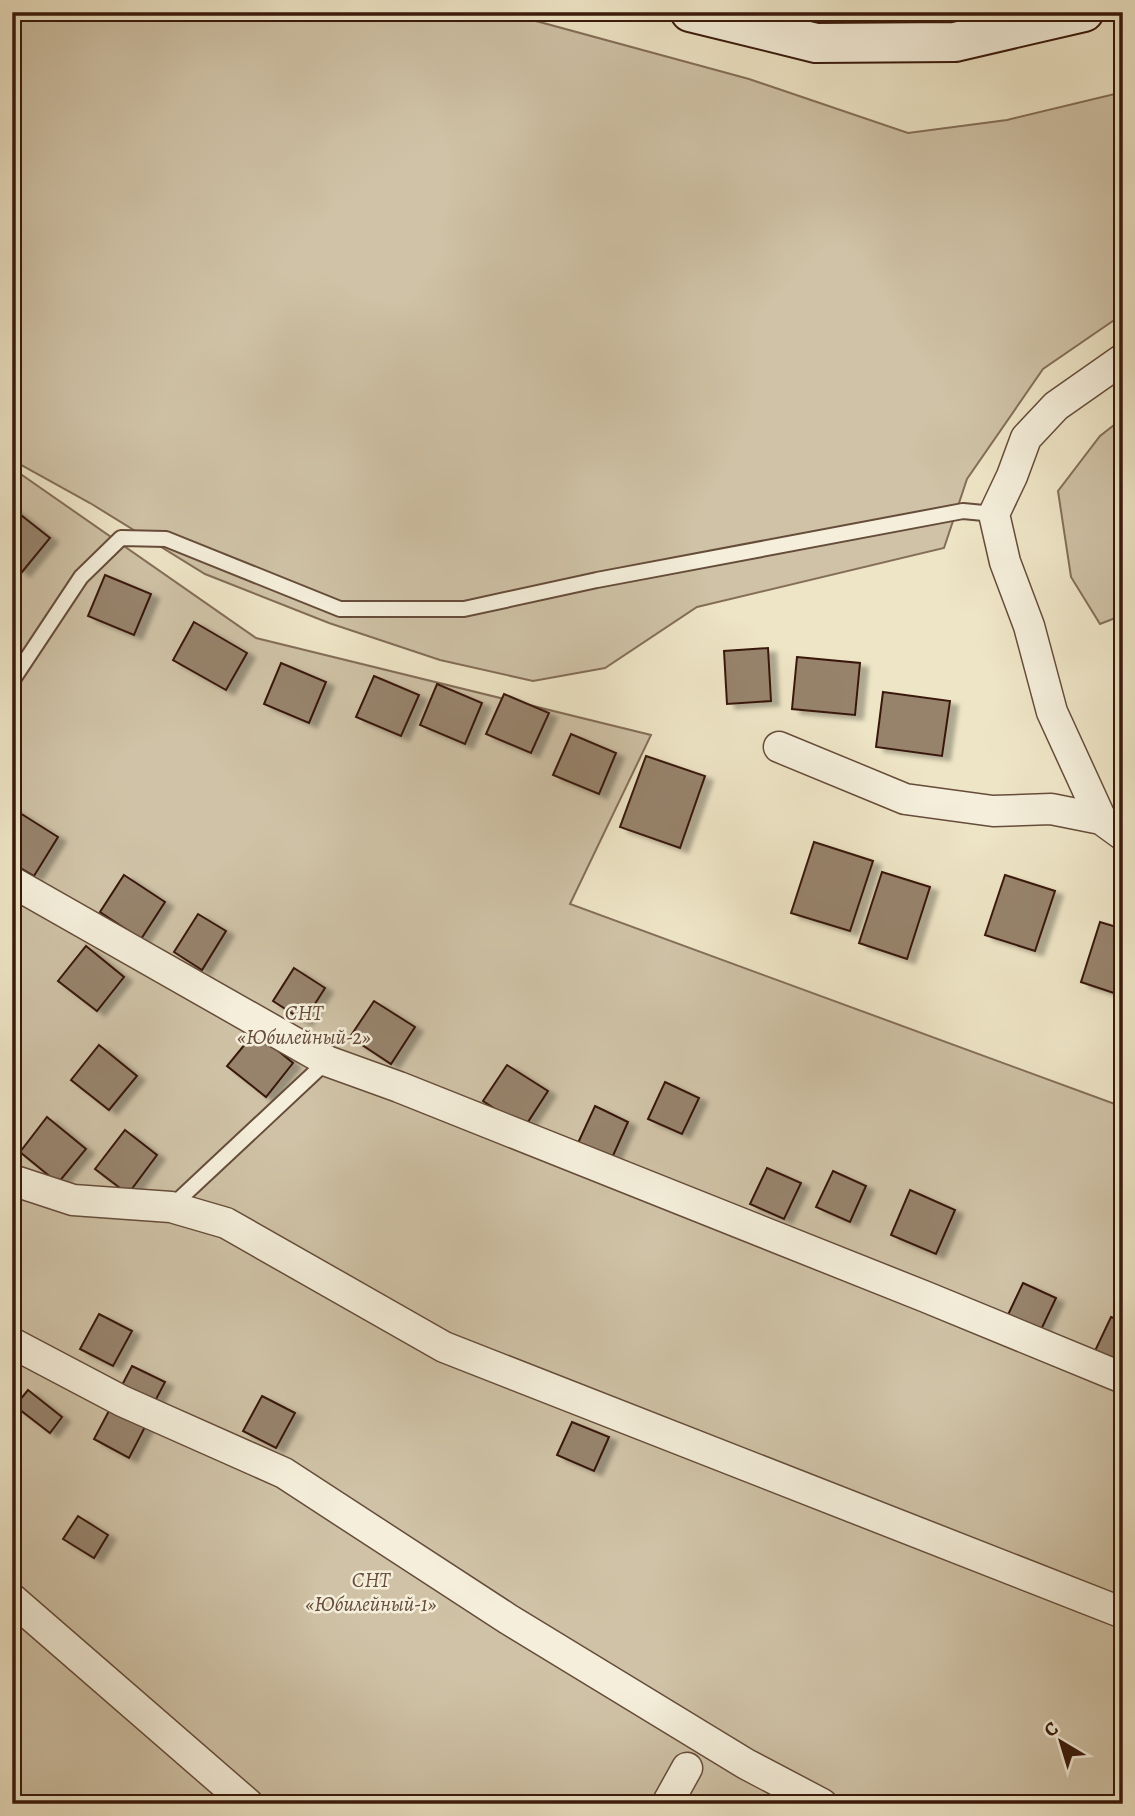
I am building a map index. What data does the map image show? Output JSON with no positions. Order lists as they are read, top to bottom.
{
  "parks": ["СНТ «Юбилейный-2»", "СНТ «Юбилейный-1»"],
  "north": "top left"
}
